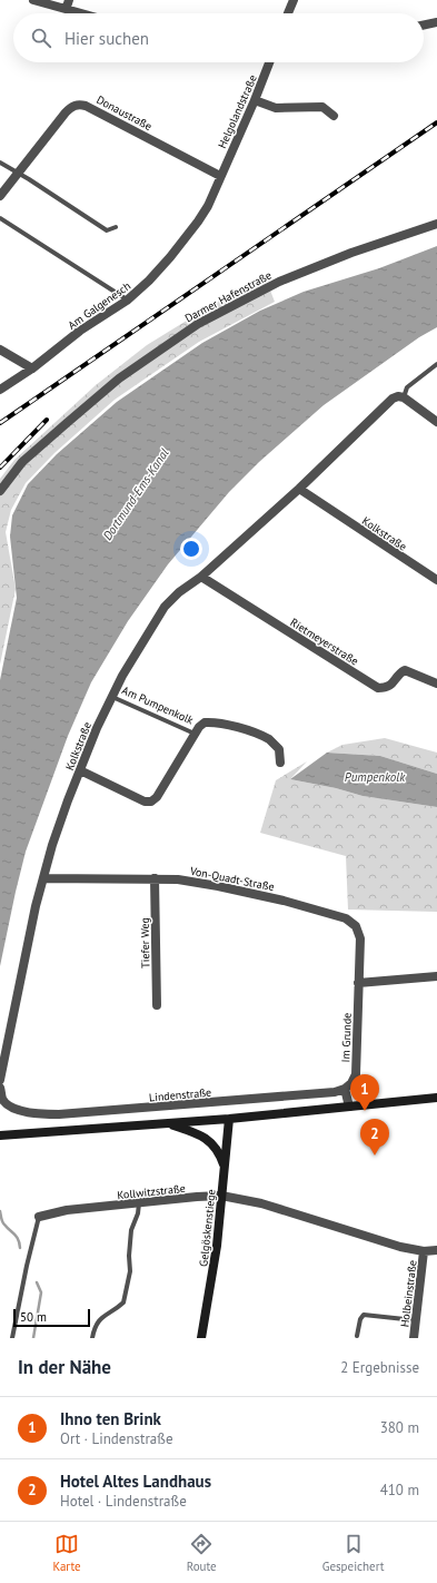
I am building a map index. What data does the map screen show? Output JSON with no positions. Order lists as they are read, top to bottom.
{
  "streets": {
    "main road": ["Gelgöskenstiege"],
    "street": [
      "Helgolandstraße",
      "Donaustraße",
      "Darmer Hafenstraße",
      "Am Galgenesch",
      "Kolkstraße",
      "Rietmeyerstraße",
      "Am Pumpenkolk",
      "Von-Quadt-Straße",
      "Tiefer Weg",
      "Im Grunde",
      "Lindenstraße",
      "Kollwitzstraße",
      "Holbeinstraße"
    ]
  },
  "crossings": [
    ["Helgolandstraße", "Donaustraße"],
    ["Helgolandstraße", "Am Galgenesch"],
    ["Donaustraße", "Am Galgenesch"],
    ["Kolkstraße", "Rietmeyerstraße"],
    ["Kolkstraße", "Am Pumpenkolk"],
    ["Kolkstraße", "Von-Quadt-Straße"],
    ["Von-Quadt-Straße", "Tiefer Weg"],
    ["Von-Quadt-Straße", "Im Grunde"],
    ["Im Grunde", "Lindenstraße"],
    ["Kollwitzstraße", "Gelgöskenstiege"],
    ["Kollwitzstraße", "Holbeinstraße"]
  ],
  "water": ["Dortmund-Ems-Kanal", "Pumpenkolk"],
  "scale_bar": "50 m",
  "page": {
    "search": "Hier suchen",
    "pins": ["1", "2"],
    "scale": "50 m",
    "heading": ["In der Nähe", "2 Ergebnisse"],
    "list": [
      {
        "mark": "1",
        "name": "Ihno ten Brink",
        "note": "Ort · Lindenstraße",
        "value": "380 m"
      },
      {
        "mark": "2",
        "name": "Hotel Altes Landhaus",
        "note": "Hotel · Lindenstraße",
        "value": "410 m"
      }
    ],
    "nav": ["Karte", "Route", "Gespeichert"]
  }
}
